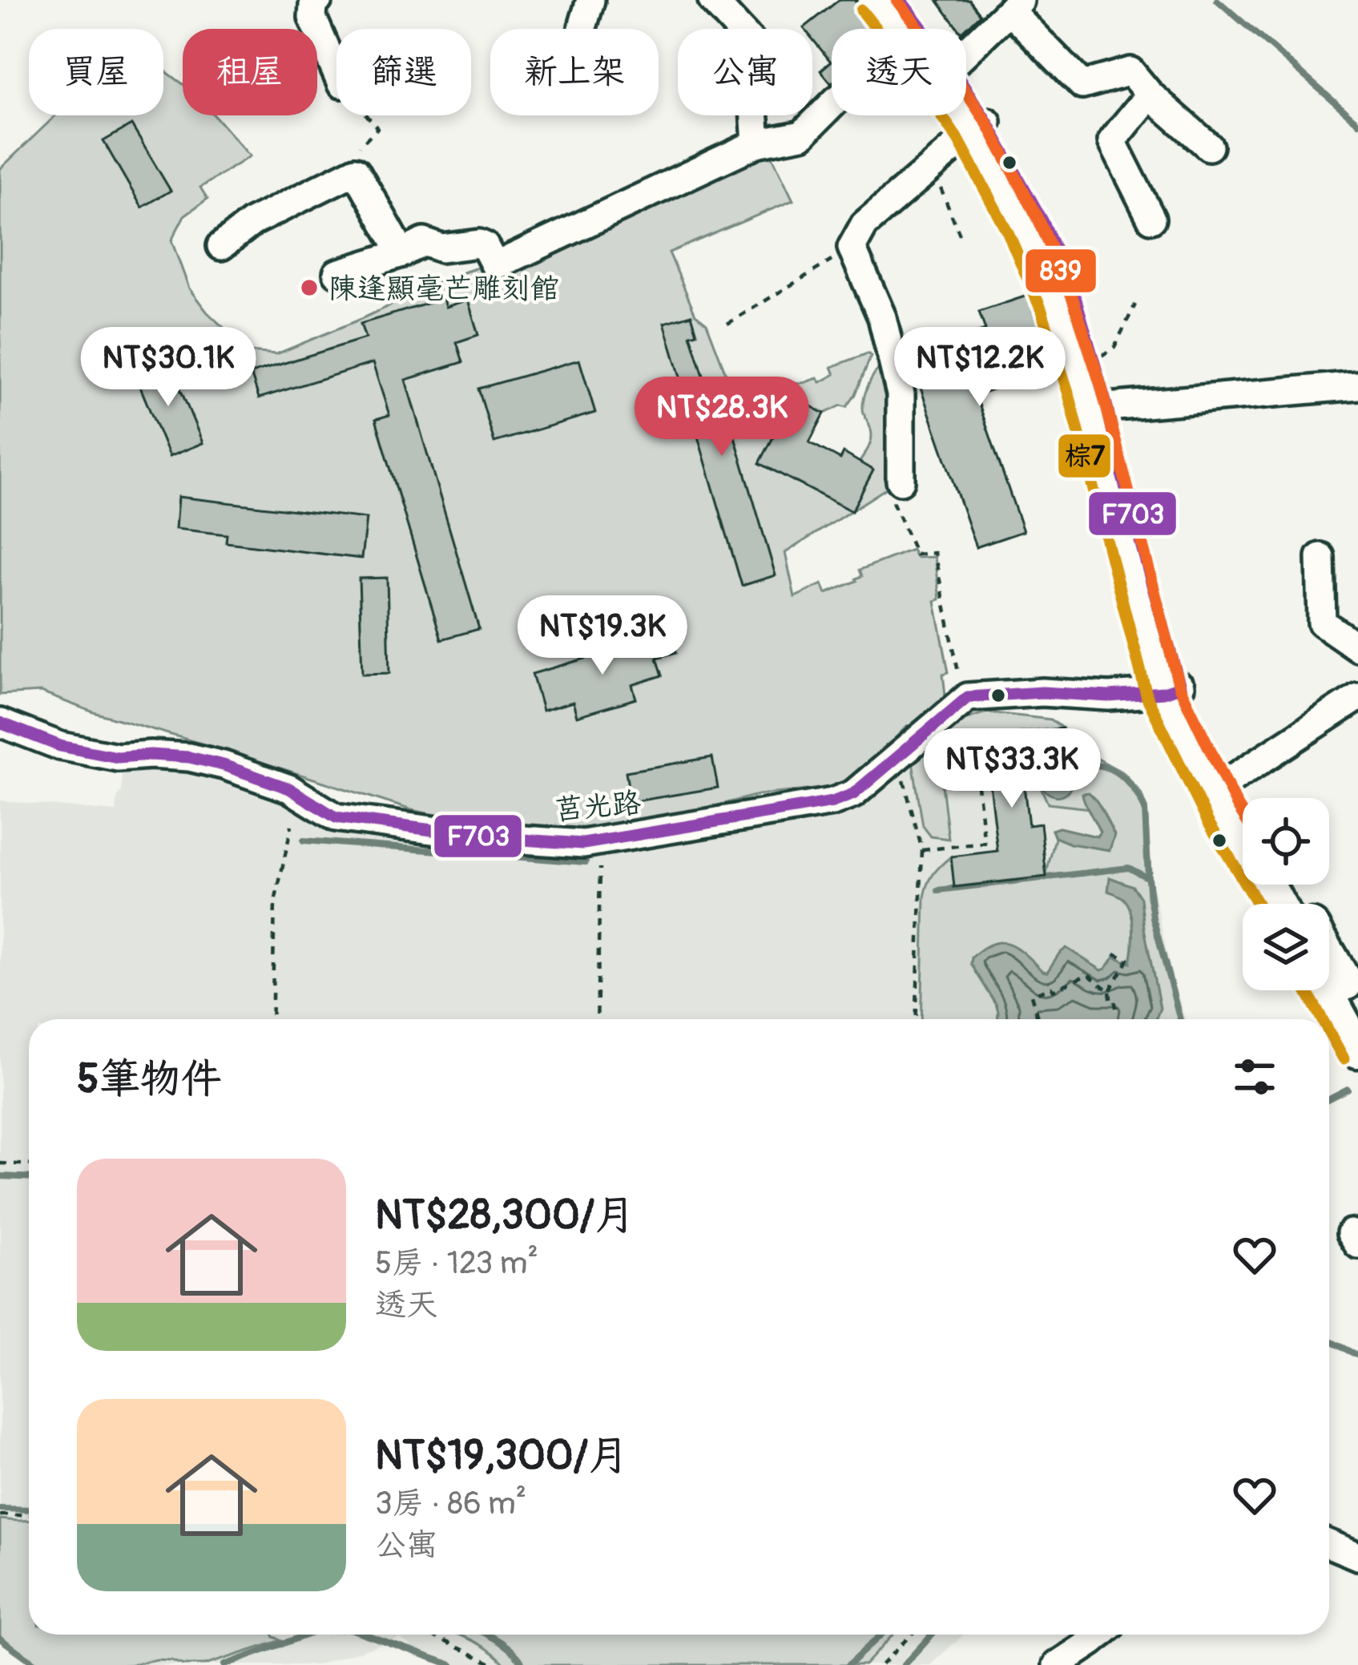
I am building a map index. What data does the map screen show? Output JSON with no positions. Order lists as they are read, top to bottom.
{
  "streets": {
    "street": ["莒光路"]
  },
  "places": ["陳逢顯毫芒雕刻館"],
  "lines": ["transit line F703", "transit line 839", "transit line 棕7"],
  "page": {
    "chip": [
      "買屋",
      "租屋",
      "篩選",
      "新上架",
      "公寓",
      "透天"
    ],
    "price": [
      "NT$30.1K",
      "NT$12.2K",
      "NT$28.3K",
      "NT$19.3K",
      "NT$33.3K"
    ],
    "heading": "5筆物件",
    "list": [
      {
        "name": "NT$28,300/月",
        "note": "5房 · 123 m² · 透天"
      },
      {
        "name": "NT$19,300/月",
        "note": "3房 · 86 m² · 公寓"
      }
    ]
  }
}
